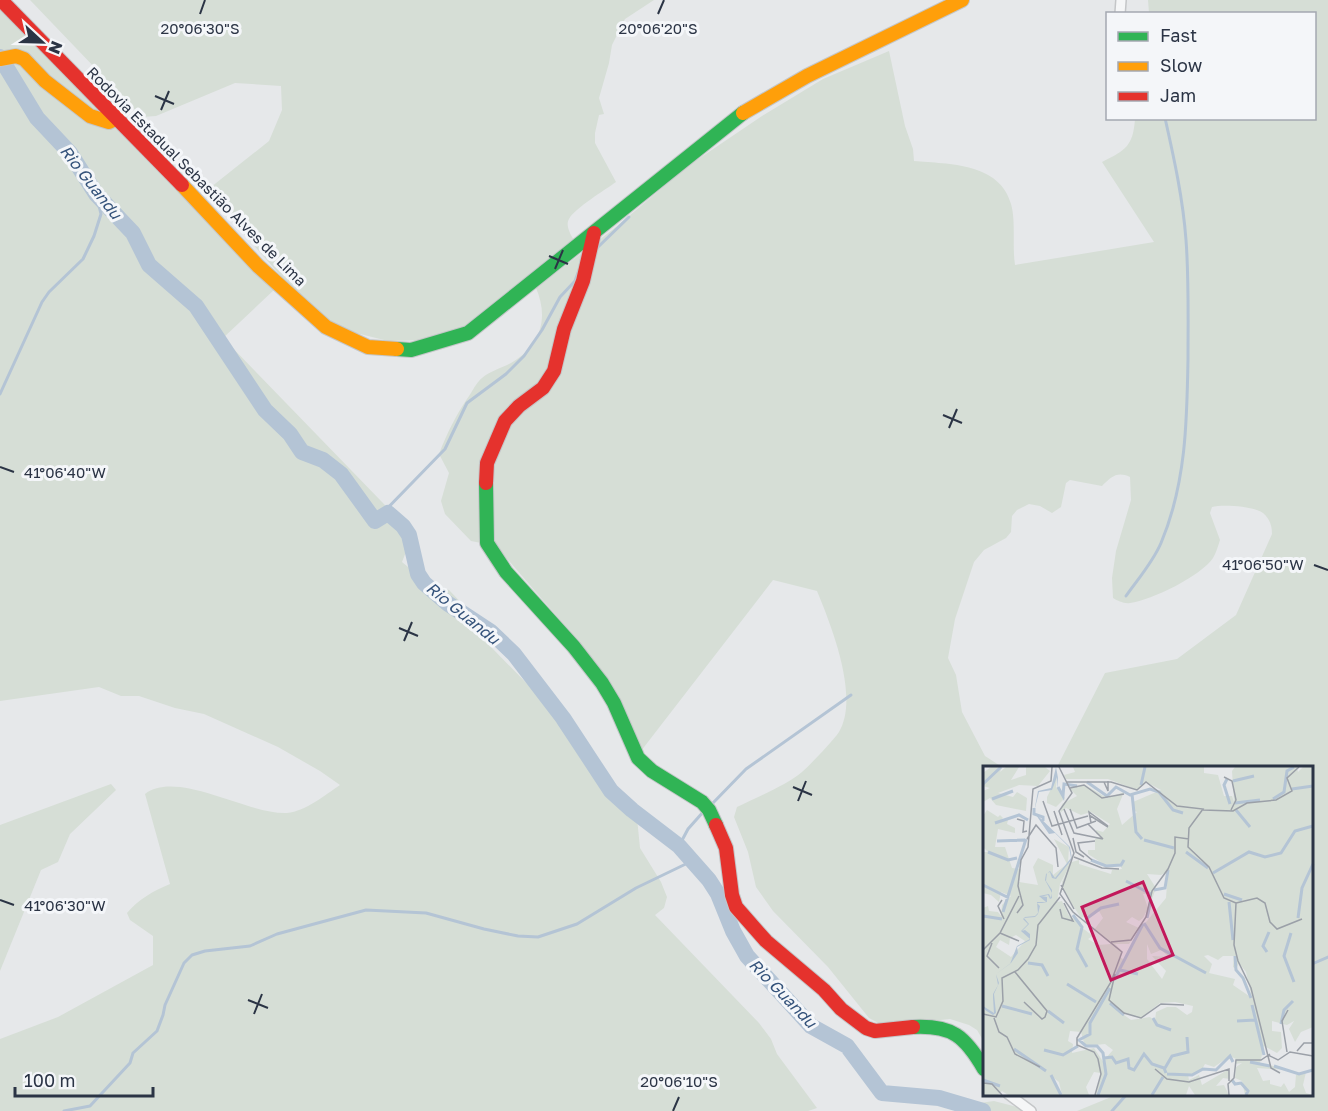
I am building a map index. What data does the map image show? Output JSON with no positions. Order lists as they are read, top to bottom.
{
  "streets": {
    "street": ["Rodovia Estadual Sebastião Alves de Lima"]
  },
  "water": ["Rio Guandu"],
  "legend": ["Fast", "Slow", "Jam"],
  "scale_bar": "100 m",
  "north": "right",
  "coordinates": [
    "20°06'30\"S",
    "20°06'20\"S",
    "41°06'40\"W",
    "41°06'50\"W",
    "41°06'30\"W",
    "20°06'10\"S"
  ]
}
